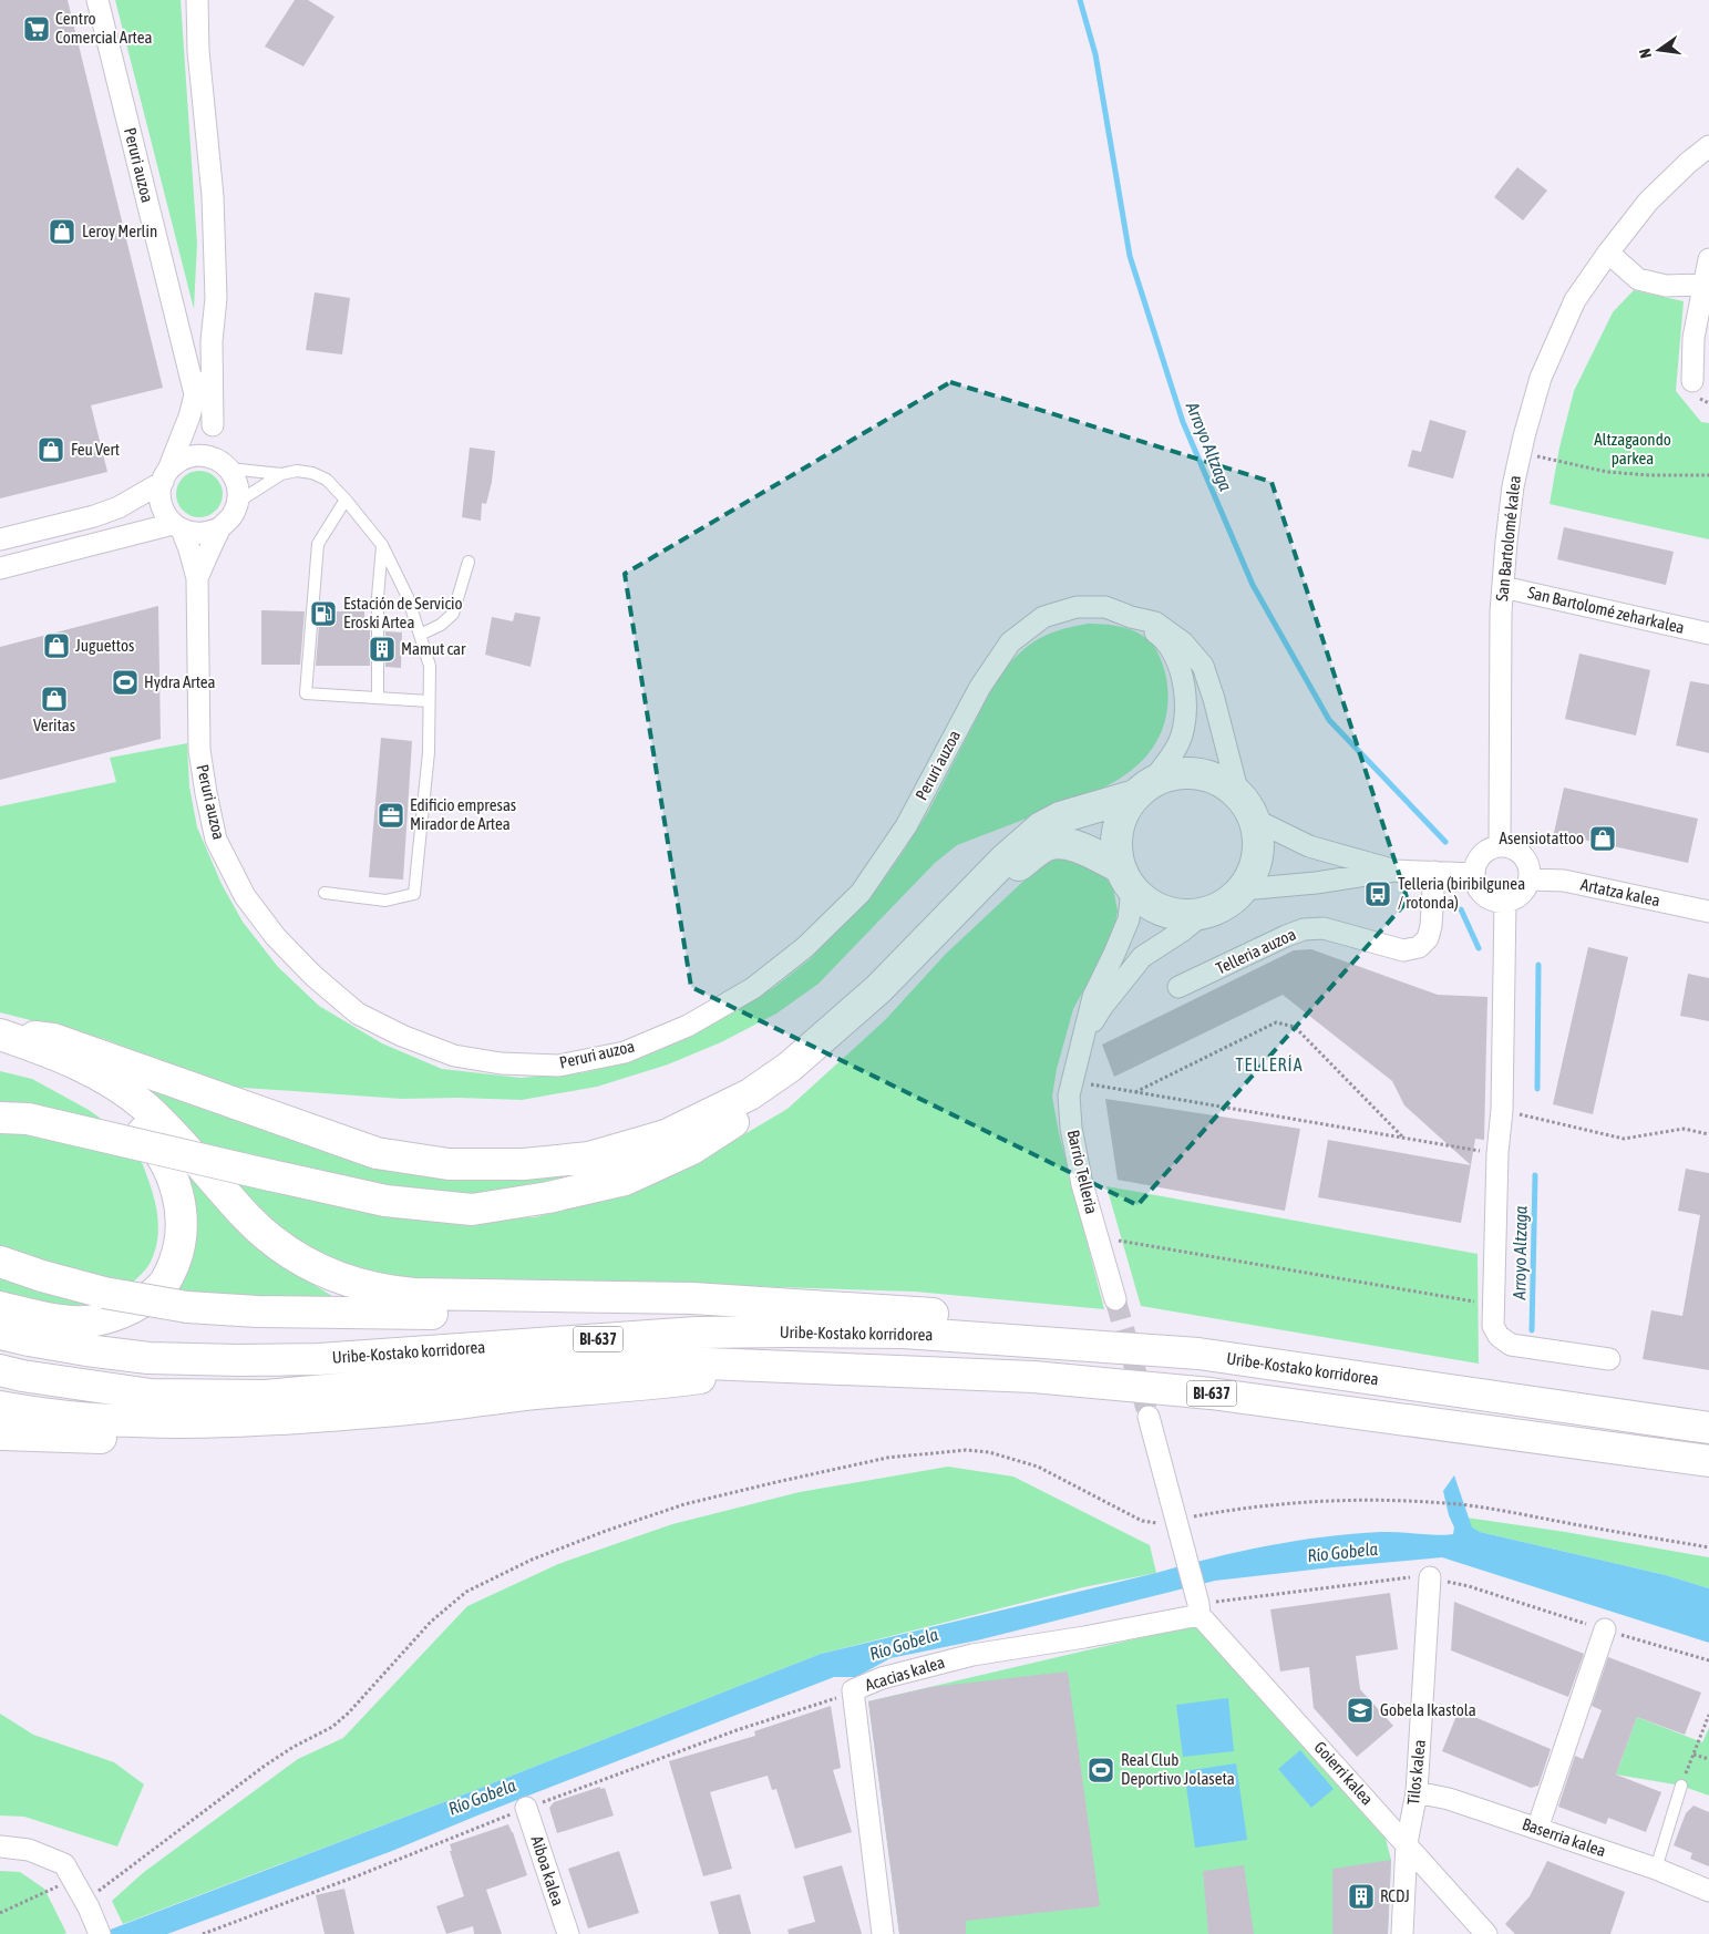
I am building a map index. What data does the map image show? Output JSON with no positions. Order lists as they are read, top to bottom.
{
  "streets": {
    "main road": ["Uribe-Kostako korridorea", "BI-637"],
    "street": [
      "Peruri auzoa",
      "San Bartolomé kalea",
      "San Bartolomé zeharkalea",
      "Artatza kalea",
      "Telleria auzoa",
      "Barrio Telleria",
      "Acacias kalea",
      "Tilos kalea",
      "Goierri kalea",
      "Baserria kalea",
      "Aiboa kalea"
    ]
  },
  "crossings": [
    ["San Bartolomé kalea", "San Bartolomé zeharkalea"],
    ["San Bartolomé kalea", "Artatza kalea"],
    ["Uribe-Kostako korridorea", "BI-637"],
    ["Acacias kalea", "Goierri kalea"],
    ["Tilos kalea", "Goierri kalea"],
    ["Tilos kalea", "Baserria kalea"]
  ],
  "districts": ["TELLERÍA"],
  "water": ["Arroyo Altzaga", "Río Gobela"],
  "parks": ["Altzagaondo parkea"],
  "places": {
    "supermarket": ["Centro Comercial Artea"],
    "shop": [
      "Leroy Merlin",
      "Feu Vert",
      "Juguettos",
      "Veritas",
      "Asensiotattoo"
    ],
    "fuel station": ["Estación de Servicio Eroski Artea"],
    "building": ["Mamut car", "RCDJ"],
    "sports": ["Hydra Artea", "Real Club Deportivo Jolaseta"],
    "office": ["Edificio empresas Mirador de Artea"],
    "bus stop": ["Telleria (biribilgunea / rotonda)"],
    "school or university": ["Gobela Ikastola"]
  },
  "north": "left"
}
